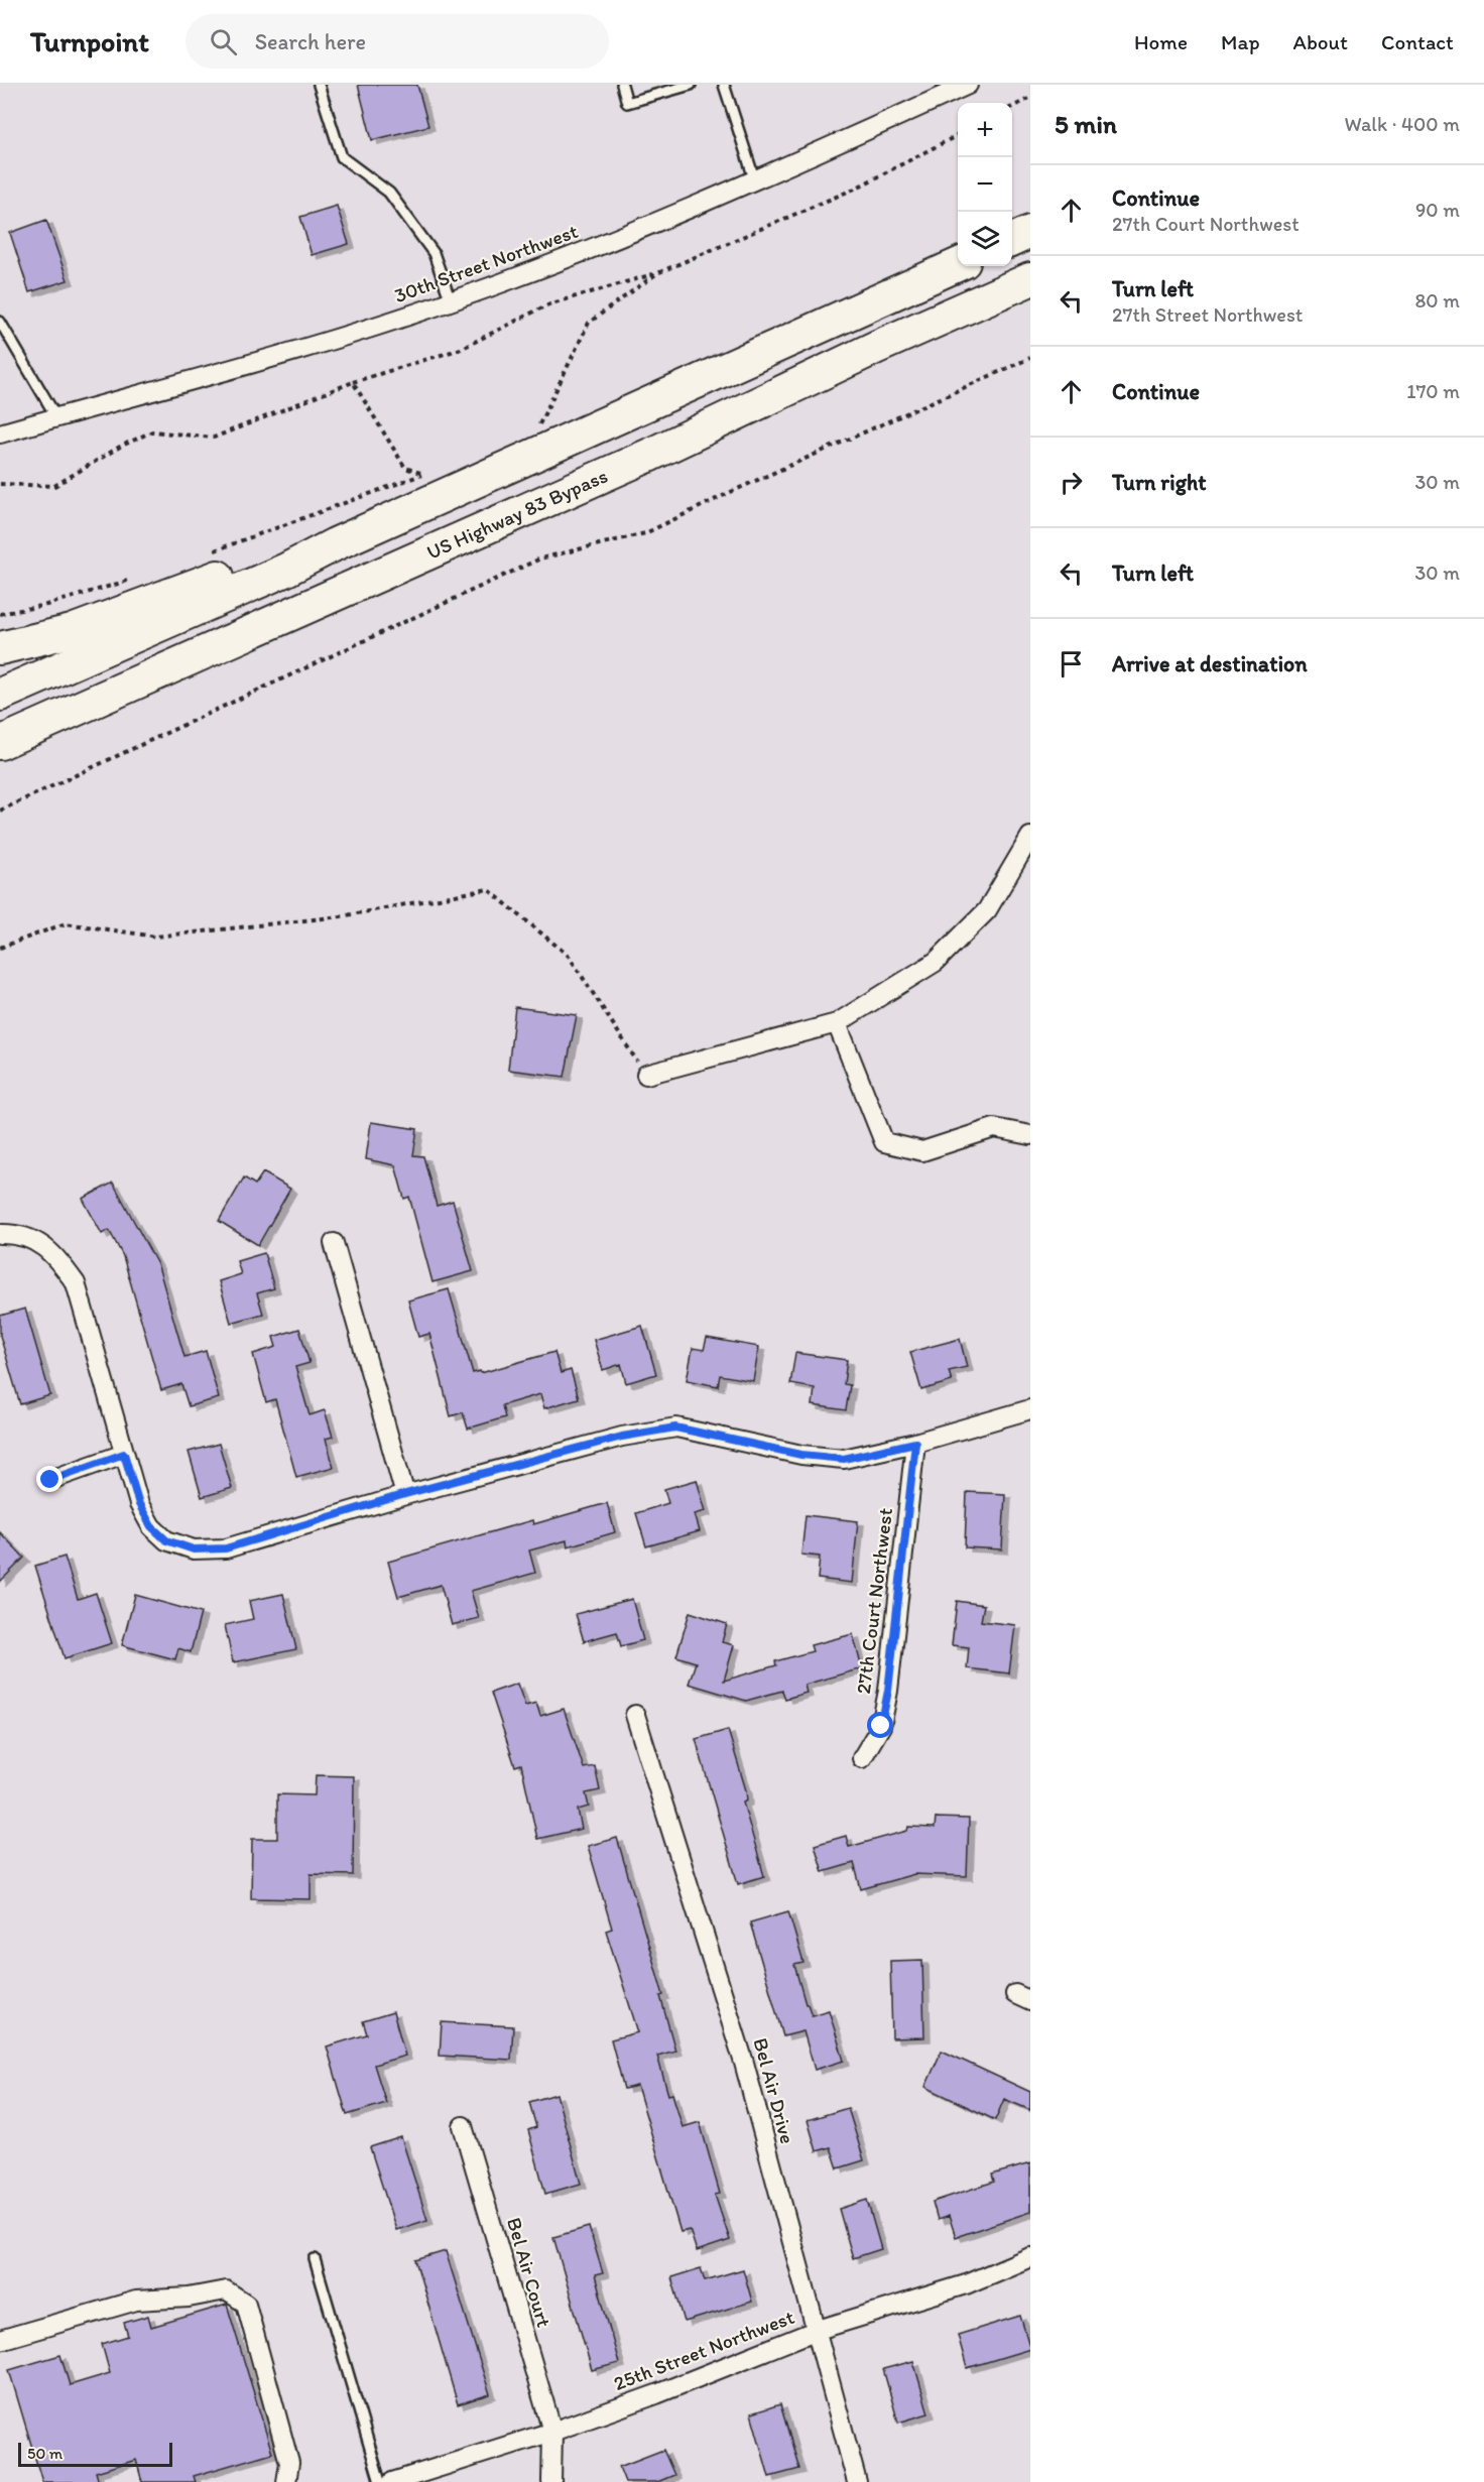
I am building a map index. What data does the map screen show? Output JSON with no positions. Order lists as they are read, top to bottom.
{
  "streets": {
    "highway": ["US Highway 83 Bypass"],
    "street": [
      "30th Street Northwest",
      "27th Court Northwest",
      "Bel Air Drive",
      "Bel Air Court",
      "25th Street Northwest"
    ]
  },
  "crossings": [
    ["Bel Air Drive", "25th Street Northwest"],
    ["Bel Air Court", "25th Street Northwest"]
  ],
  "scale_bar": "50 m",
  "page": {
    "header": "Turnpoint",
    "search": "Search here",
    "nav": [
      "Home",
      "Map",
      "About",
      "Contact"
    ],
    "heading": ["5 min", "Walk · 400 m"],
    "map_buttons": ["+", "−"],
    "list": [
      ["Continue", "27th Court Northwest", "90 m"],
      ["Turn left", "27th Street Northwest", "80 m"],
      ["Continue", "170 m"],
      ["Turn right", "30 m"],
      ["Turn left", "30 m"],
      "Arrive at destination"
    ],
    "scale": "50 m"
  }
}
